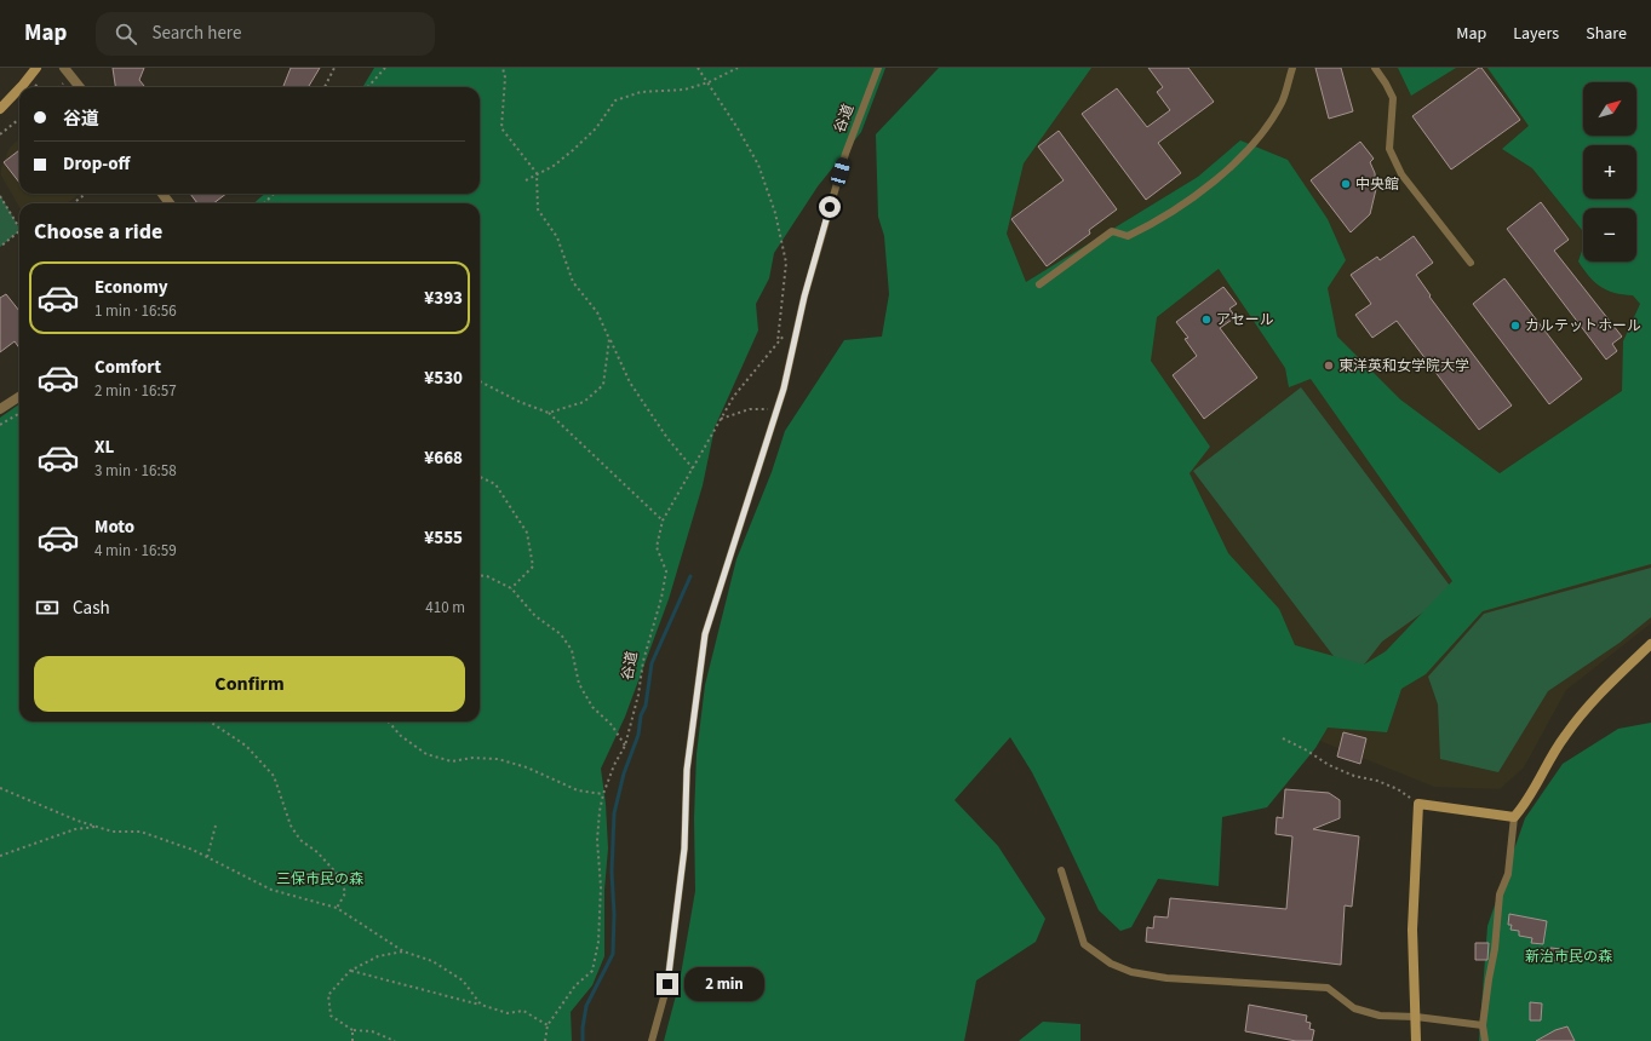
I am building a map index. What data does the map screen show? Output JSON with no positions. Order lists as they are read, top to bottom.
{
  "streets": {
    "lane": ["谷道"]
  },
  "parks": ["三保市民の森", "新治市民の森"],
  "places": [
    "中央館",
    "アセール",
    "カルテットホール",
    "東洋英和女学院大学"
  ],
  "north": "top right",
  "page": {
    "header": "Map",
    "search": "Search here",
    "nav": ["Map", "Layers", "Share"],
    "map_buttons": ["+", "−"],
    "banner": ["谷道", "Drop-off"],
    "heading": "Choose a ride",
    "list": [
      {
        "name": "Economy",
        "note": "1 min · 16:56",
        "value": "¥393"
      },
      {
        "name": "Comfort",
        "note": "2 min · 16:57",
        "value": "¥530"
      },
      {
        "name": "XL",
        "note": "3 min · 16:58",
        "value": "¥668"
      },
      {
        "name": "Moto",
        "note": "4 min · 16:59",
        "value": "¥555"
      }
    ],
    "pay": ["Cash", "410 m"],
    "buttons": "Confirm",
    "bubble": "2 min"
  }
}
